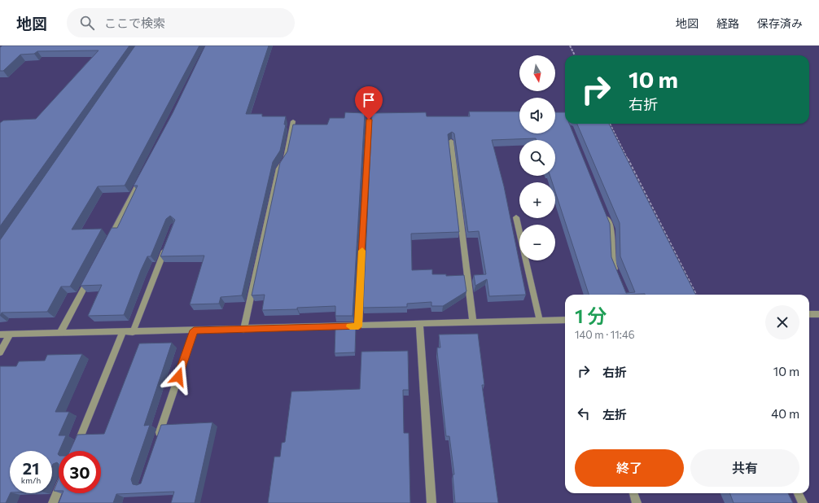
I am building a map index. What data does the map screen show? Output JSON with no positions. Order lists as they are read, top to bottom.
{
  "north": "bottom",
  "page": {
    "header": "地図",
    "search": "ここで検索",
    "nav": ["地図", "経路", "保存済み"],
    "map_buttons": ["+", "−"],
    "turn": ["10 m", "右折"],
    "heading": ["1 分", "140 m · 11:46"],
    "list": [
      {
        "name": "右折",
        "value": "10 m"
      },
      {
        "name": "左折",
        "value": "40 m"
      }
    ],
    "buttons": ["終了", "共有"],
    "speed": "21 km/h",
    "limit": "30"
  }
}
